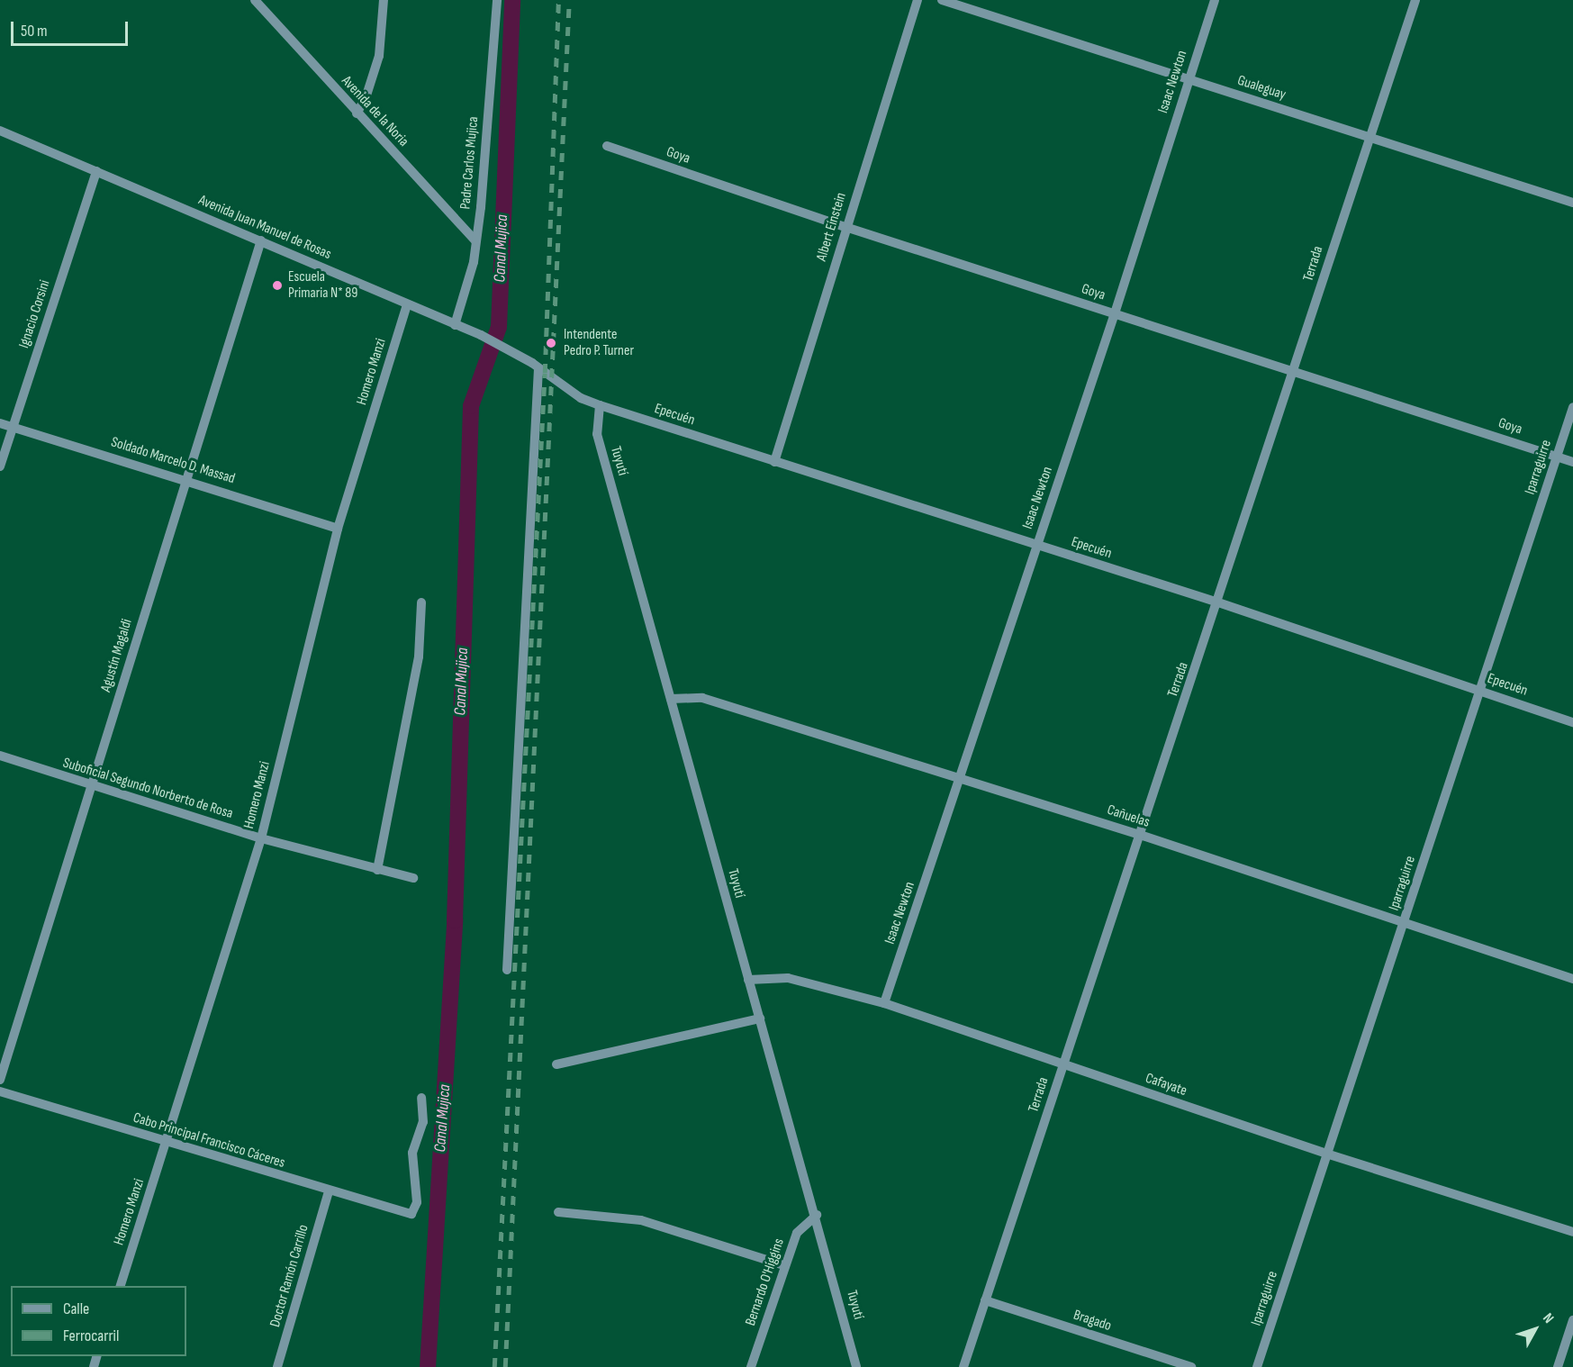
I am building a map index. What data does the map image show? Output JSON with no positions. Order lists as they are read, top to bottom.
{
  "streets": {
    "street": [
      "Isaac Newton",
      "Gualeguay",
      "Avenida de la Noria",
      "Goya",
      "Padre Carlos Mujica",
      "Albert Einstein",
      "Avenida Juan Manuel de Rosas",
      "Terrada",
      "Ignacio Corsini",
      "Homero Manzi",
      "Epecuén",
      "Soldado Marcelo D. Massad",
      "Tuyutí",
      "Iparraguirre",
      "Agustín Magaldi",
      "Suboficial Segundo Norberto de Rosa",
      "Cañuelas",
      "Cafayate",
      "Cabo Principal Francisco Cáceres",
      "Doctor Ramón Carrillo",
      "Bernardo O'Higgins",
      "Bragado"
    ]
  },
  "crossings": [
    ["Isaac Newton", "Gualeguay"],
    ["Isaac Newton", "Goya"],
    ["Isaac Newton", "Epecuén"],
    ["Isaac Newton", "Cañuelas"],
    ["Isaac Newton", "Cafayate"],
    ["Gualeguay", "Terrada"],
    ["Avenida de la Noria", "Padre Carlos Mujica"],
    ["Goya", "Albert Einstein"],
    ["Goya", "Terrada"],
    ["Goya", "Iparraguirre"],
    ["Padre Carlos Mujica", "Avenida Juan Manuel de Rosas"],
    ["Albert Einstein", "Epecuén"],
    ["Avenida Juan Manuel de Rosas", "Ignacio Corsini"],
    ["Avenida Juan Manuel de Rosas", "Homero Manzi"],
    ["Avenida Juan Manuel de Rosas", "Epecuén"],
    ["Avenida Juan Manuel de Rosas", "Tuyutí"],
    ["Avenida Juan Manuel de Rosas", "Agustín Magaldi"],
    ["Terrada", "Epecuén"],
    ["Terrada", "Cañuelas"],
    ["Terrada", "Cafayate"],
    ["Terrada", "Bragado"],
    ["Ignacio Corsini", "Soldado Marcelo D. Massad"],
    ["Homero Manzi", "Soldado Marcelo D. Massad"],
    ["Homero Manzi", "Suboficial Segundo Norberto de Rosa"],
    ["Homero Manzi", "Cabo Principal Francisco Cáceres"],
    ["Epecuén", "Tuyutí"],
    ["Epecuén", "Iparraguirre"],
    ["Soldado Marcelo D. Massad", "Agustín Magaldi"],
    ["Tuyutí", "Cañuelas"],
    ["Tuyutí", "Cafayate"],
    ["Tuyutí", "Bernardo O'Higgins"],
    ["Iparraguirre", "Cañuelas"],
    ["Iparraguirre", "Cafayate"],
    ["Agustín Magaldi", "Suboficial Segundo Norberto de Rosa"],
    ["Cabo Principal Francisco Cáceres", "Doctor Ramón Carrillo"]
  ],
  "water": ["Canal Mujica"],
  "places": ["Escuela Primaria N* 89", "Intendente Pedro P. Turner"],
  "legend": ["Calle", "Ferrocarril"],
  "scale_bar": "50 m",
  "north": "top right"
}
